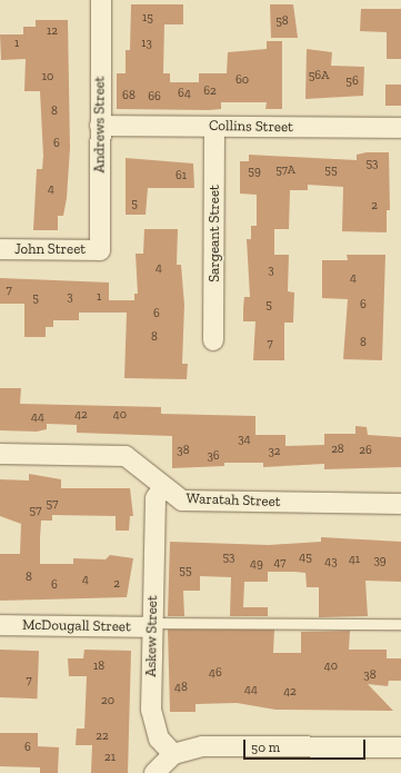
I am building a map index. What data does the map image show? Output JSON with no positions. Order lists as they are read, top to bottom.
{
  "streets": {
    "street": [
      "Andrews Street",
      "Collins Street",
      "Sargeant Street",
      "John Street",
      "Waratah Street",
      "McDougall Street",
      "Askew Street"
    ]
  },
  "crossings": [
    ["Andrews Street", "Collins Street"],
    ["Andrews Street", "John Street"],
    ["Collins Street", "Sargeant Street"],
    ["Waratah Street", "Askew Street"],
    ["McDougall Street", "Askew Street"]
  ],
  "house_numbers": [
    "15",
    "58",
    "12",
    "1",
    "13",
    "56A",
    "10",
    "60",
    "56",
    "62",
    "64",
    "68",
    "66",
    "8",
    "6",
    "53",
    "57A",
    "55",
    "59",
    "61",
    "4",
    "5",
    "2",
    "4",
    "3",
    "4",
    "7",
    "3",
    "1",
    "5",
    "5",
    "6",
    "6",
    "8",
    "8",
    "7",
    "42",
    "40",
    "44",
    "34",
    "28",
    "38",
    "26",
    "32",
    "36",
    "57",
    "57",
    "53",
    "45",
    "41",
    "39",
    "43",
    "47",
    "49",
    "55",
    "8",
    "4",
    "2",
    "6",
    "18",
    "40",
    "46",
    "38",
    "7",
    "48",
    "44",
    "42",
    "20",
    "22",
    "6",
    "21"
  ],
  "scale_bar": "50 m"
}
